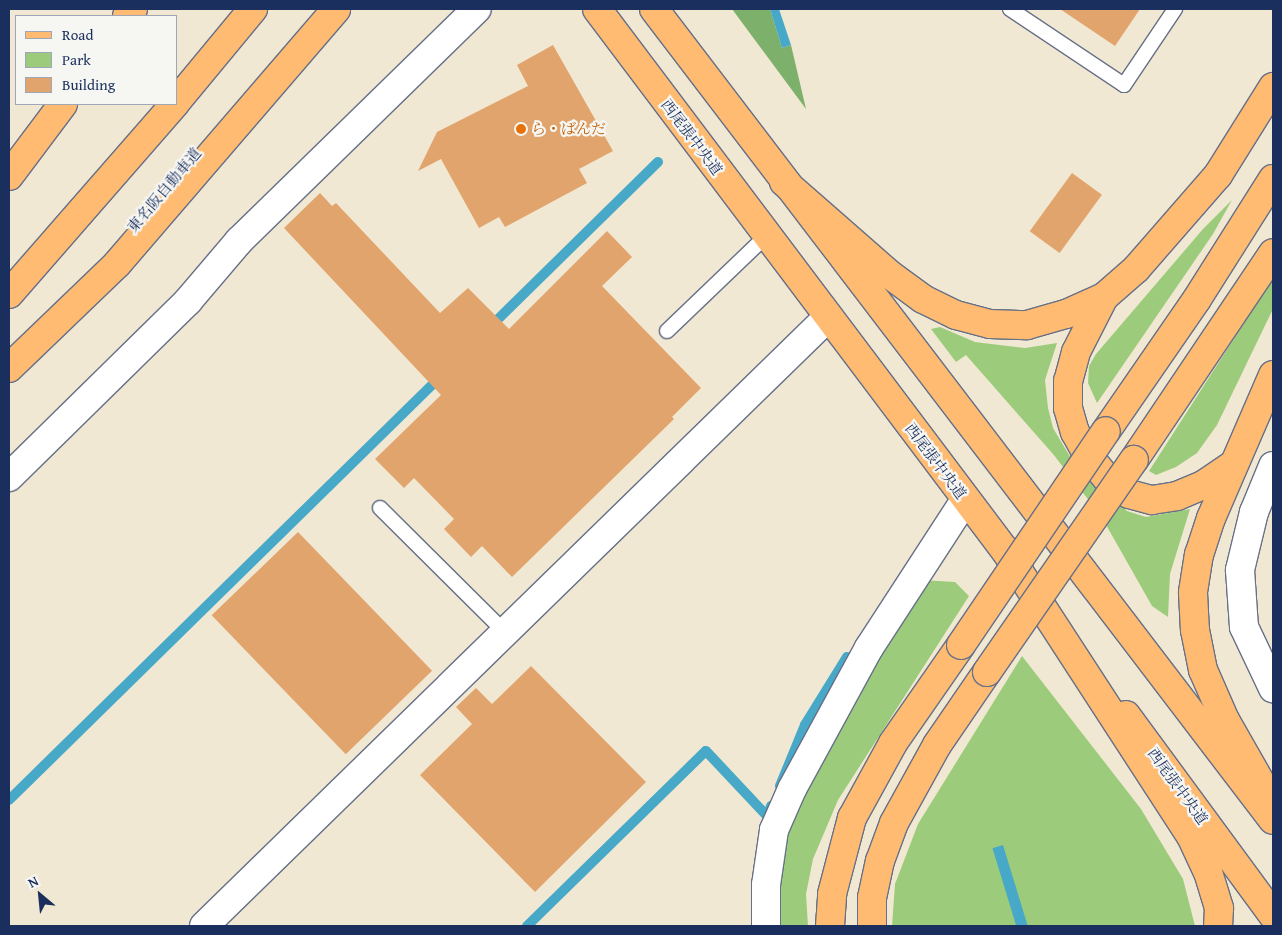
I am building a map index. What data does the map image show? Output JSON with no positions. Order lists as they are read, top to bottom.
{
  "streets": {
    "main road": ["西尾張中央道", "東名阪自動車道"]
  },
  "places": ["ら・ばんだ"],
  "legend": ["Road", "Park", "Building"],
  "north": "top left"
}
